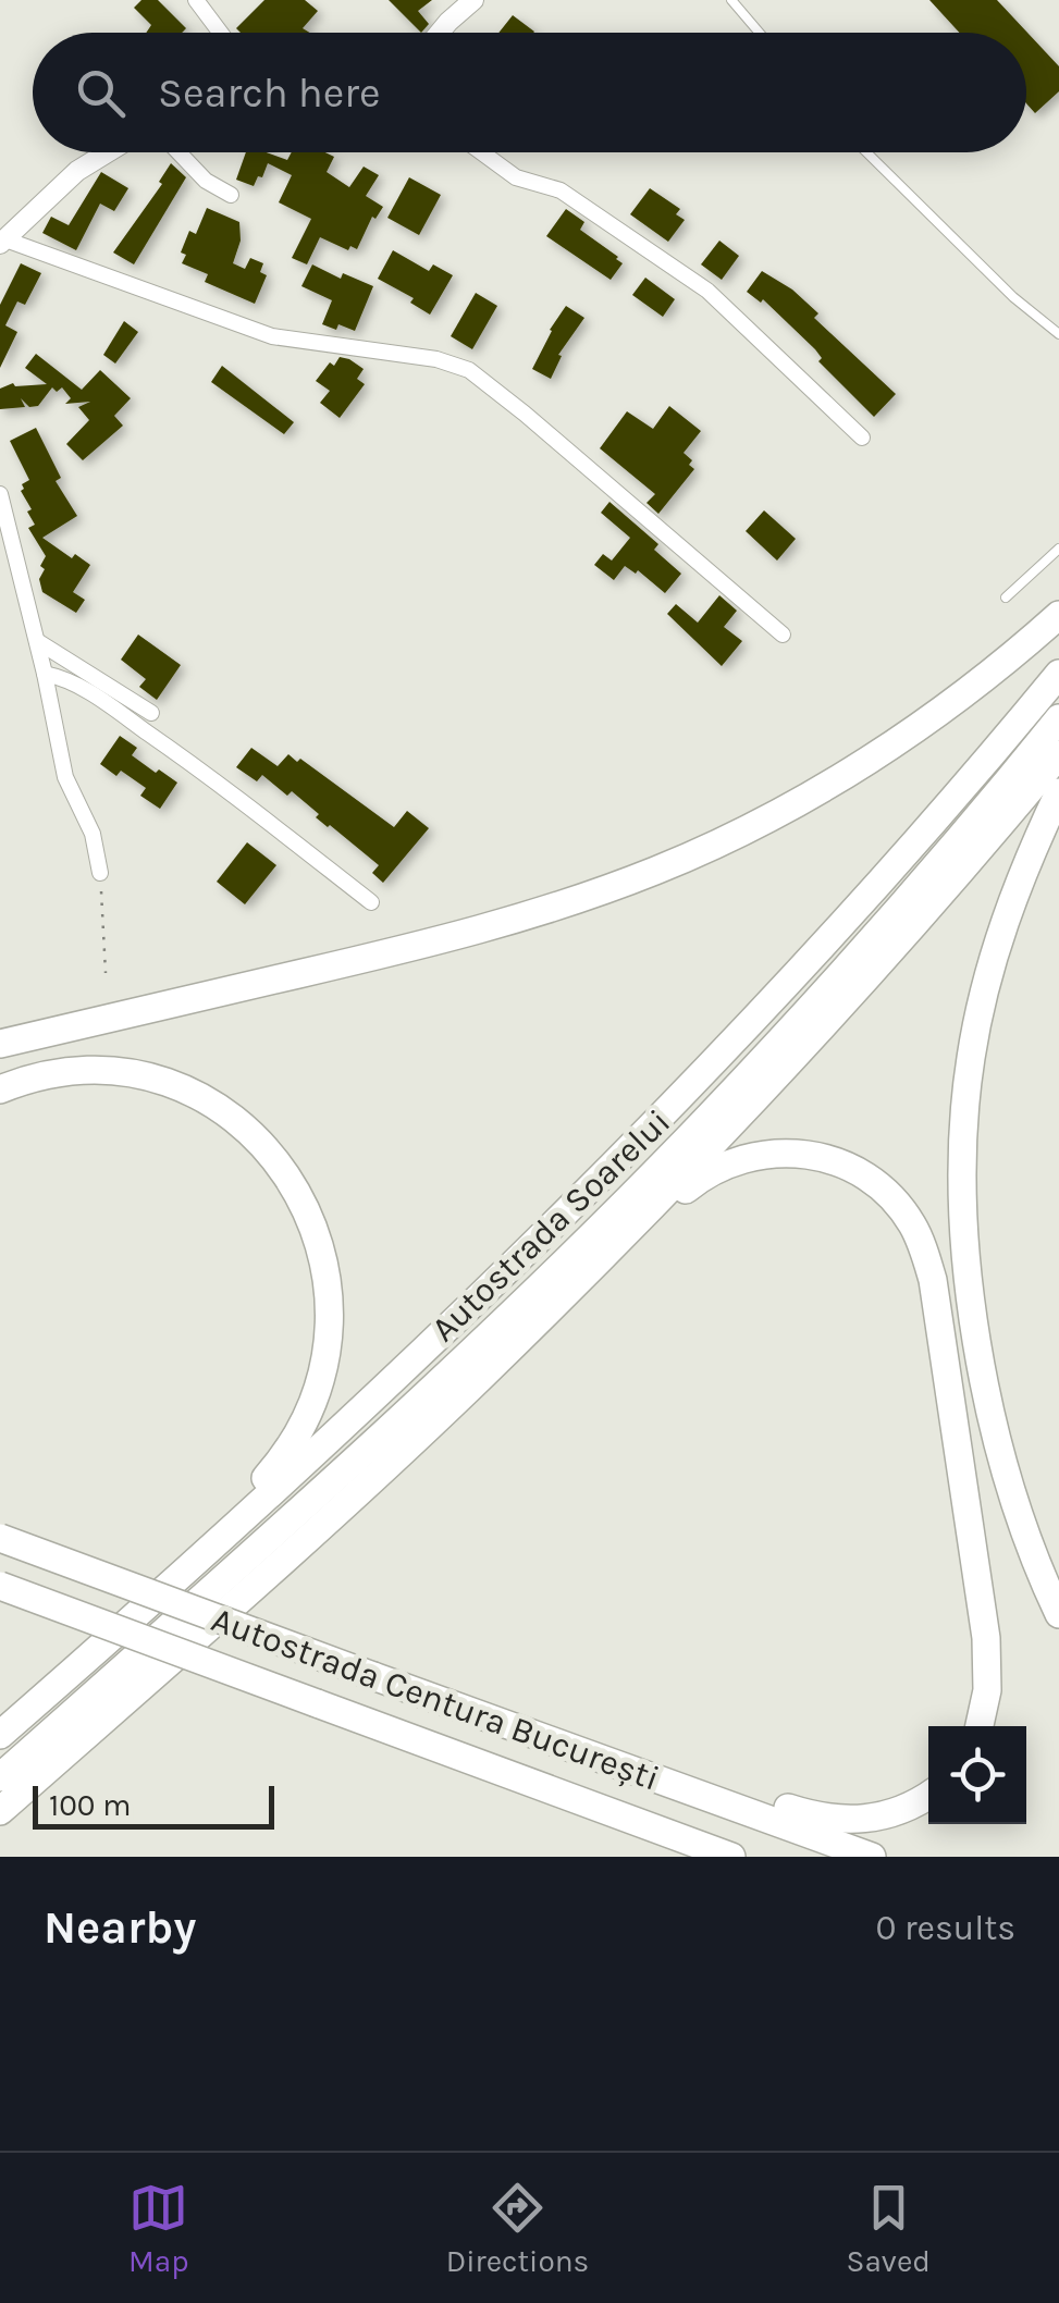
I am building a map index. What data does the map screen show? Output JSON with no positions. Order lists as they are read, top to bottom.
{
  "streets": {
    "highway": ["Autostrada Soarelui", "Autostrada Centura București"]
  },
  "scale_bar": "100 m",
  "page": {
    "search": "Search here",
    "scale": "100 m",
    "heading": ["Nearby", "0 results"],
    "nav": ["Map", "Directions", "Saved"]
  }
}
